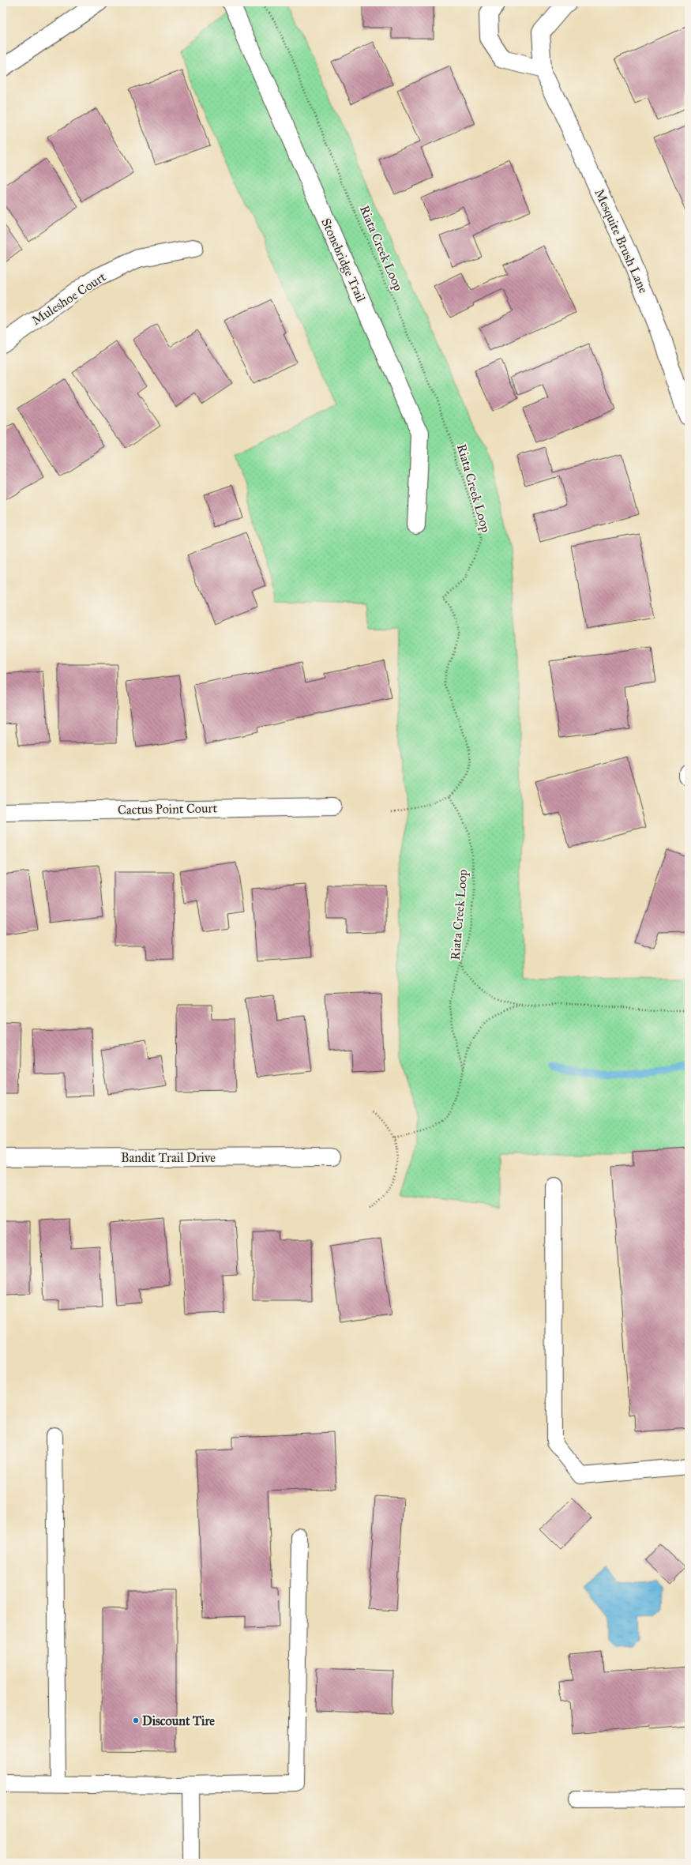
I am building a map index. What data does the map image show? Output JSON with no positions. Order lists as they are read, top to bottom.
{
  "streets": {
    "street": [
      "Mesquite Brush Lane",
      "Stonebridge Trail",
      "Muleshoe Court",
      "Cactus Point Court",
      "Bandit Trail Drive"
    ],
    "path": ["Riata Creek Loop"]
  },
  "places": ["Discount Tire"]
}
